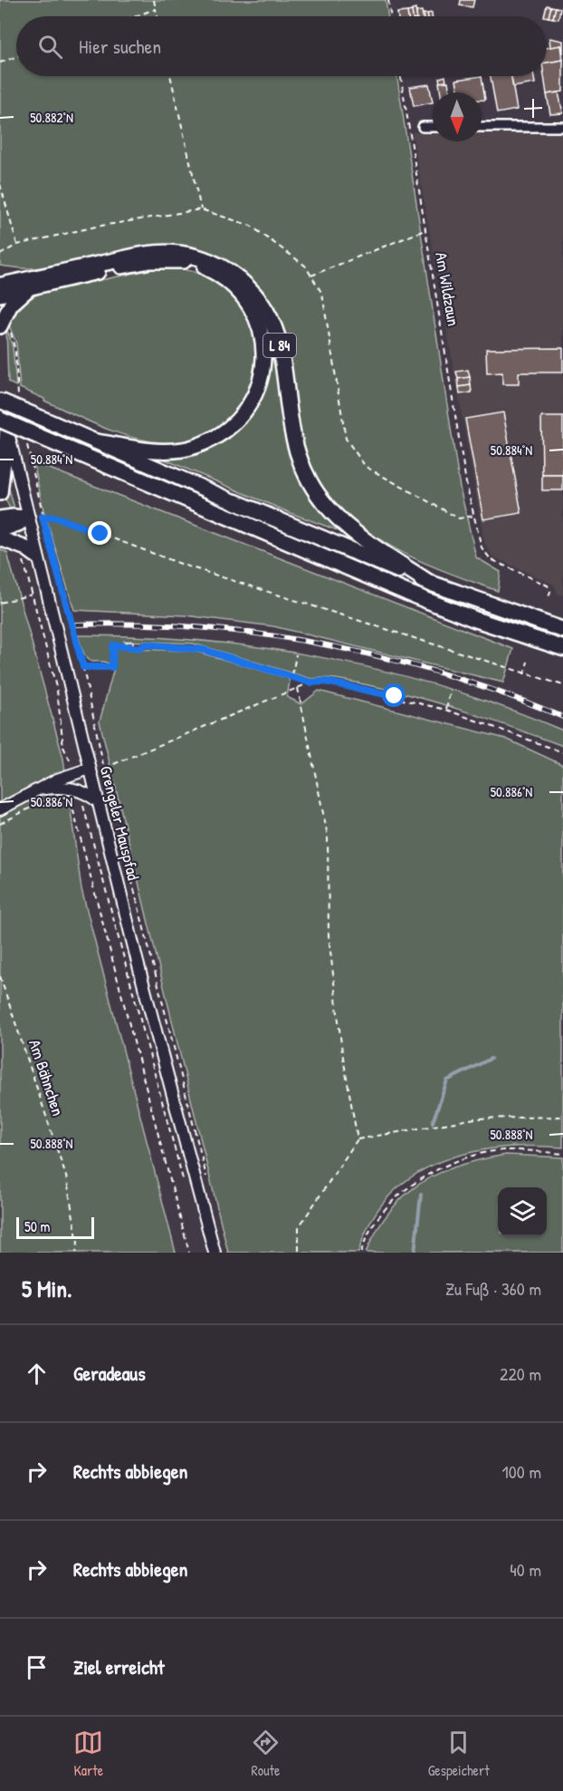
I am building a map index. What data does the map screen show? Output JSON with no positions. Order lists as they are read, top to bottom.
{
  "streets": {
    "highway": ["L 84"],
    "main road": ["Grengeler Mauspfad"],
    "path": ["Am Wildzaun", "Am Bähnchen"]
  },
  "crossings": [
    ["L 84", "Grengeler Mauspfad"]
  ],
  "scale_bar": "50 m",
  "north": "bottom",
  "page": {
    "search": "Hier suchen",
    "scale": "50 m",
    "heading": ["5 Min.", "Zu Fuß · 360 m"],
    "list": [
      ["Geradeaus", "220 m"],
      ["Rechts abbiegen", "100 m"],
      ["Rechts abbiegen", "40 m"],
      "Ziel erreicht"
    ],
    "nav": ["Karte", "Route", "Gespeichert"]
  },
  "coordinates": [
    "50.882°N",
    "50.884°N",
    "50.886°N",
    "50.888°N"
  ]
}
